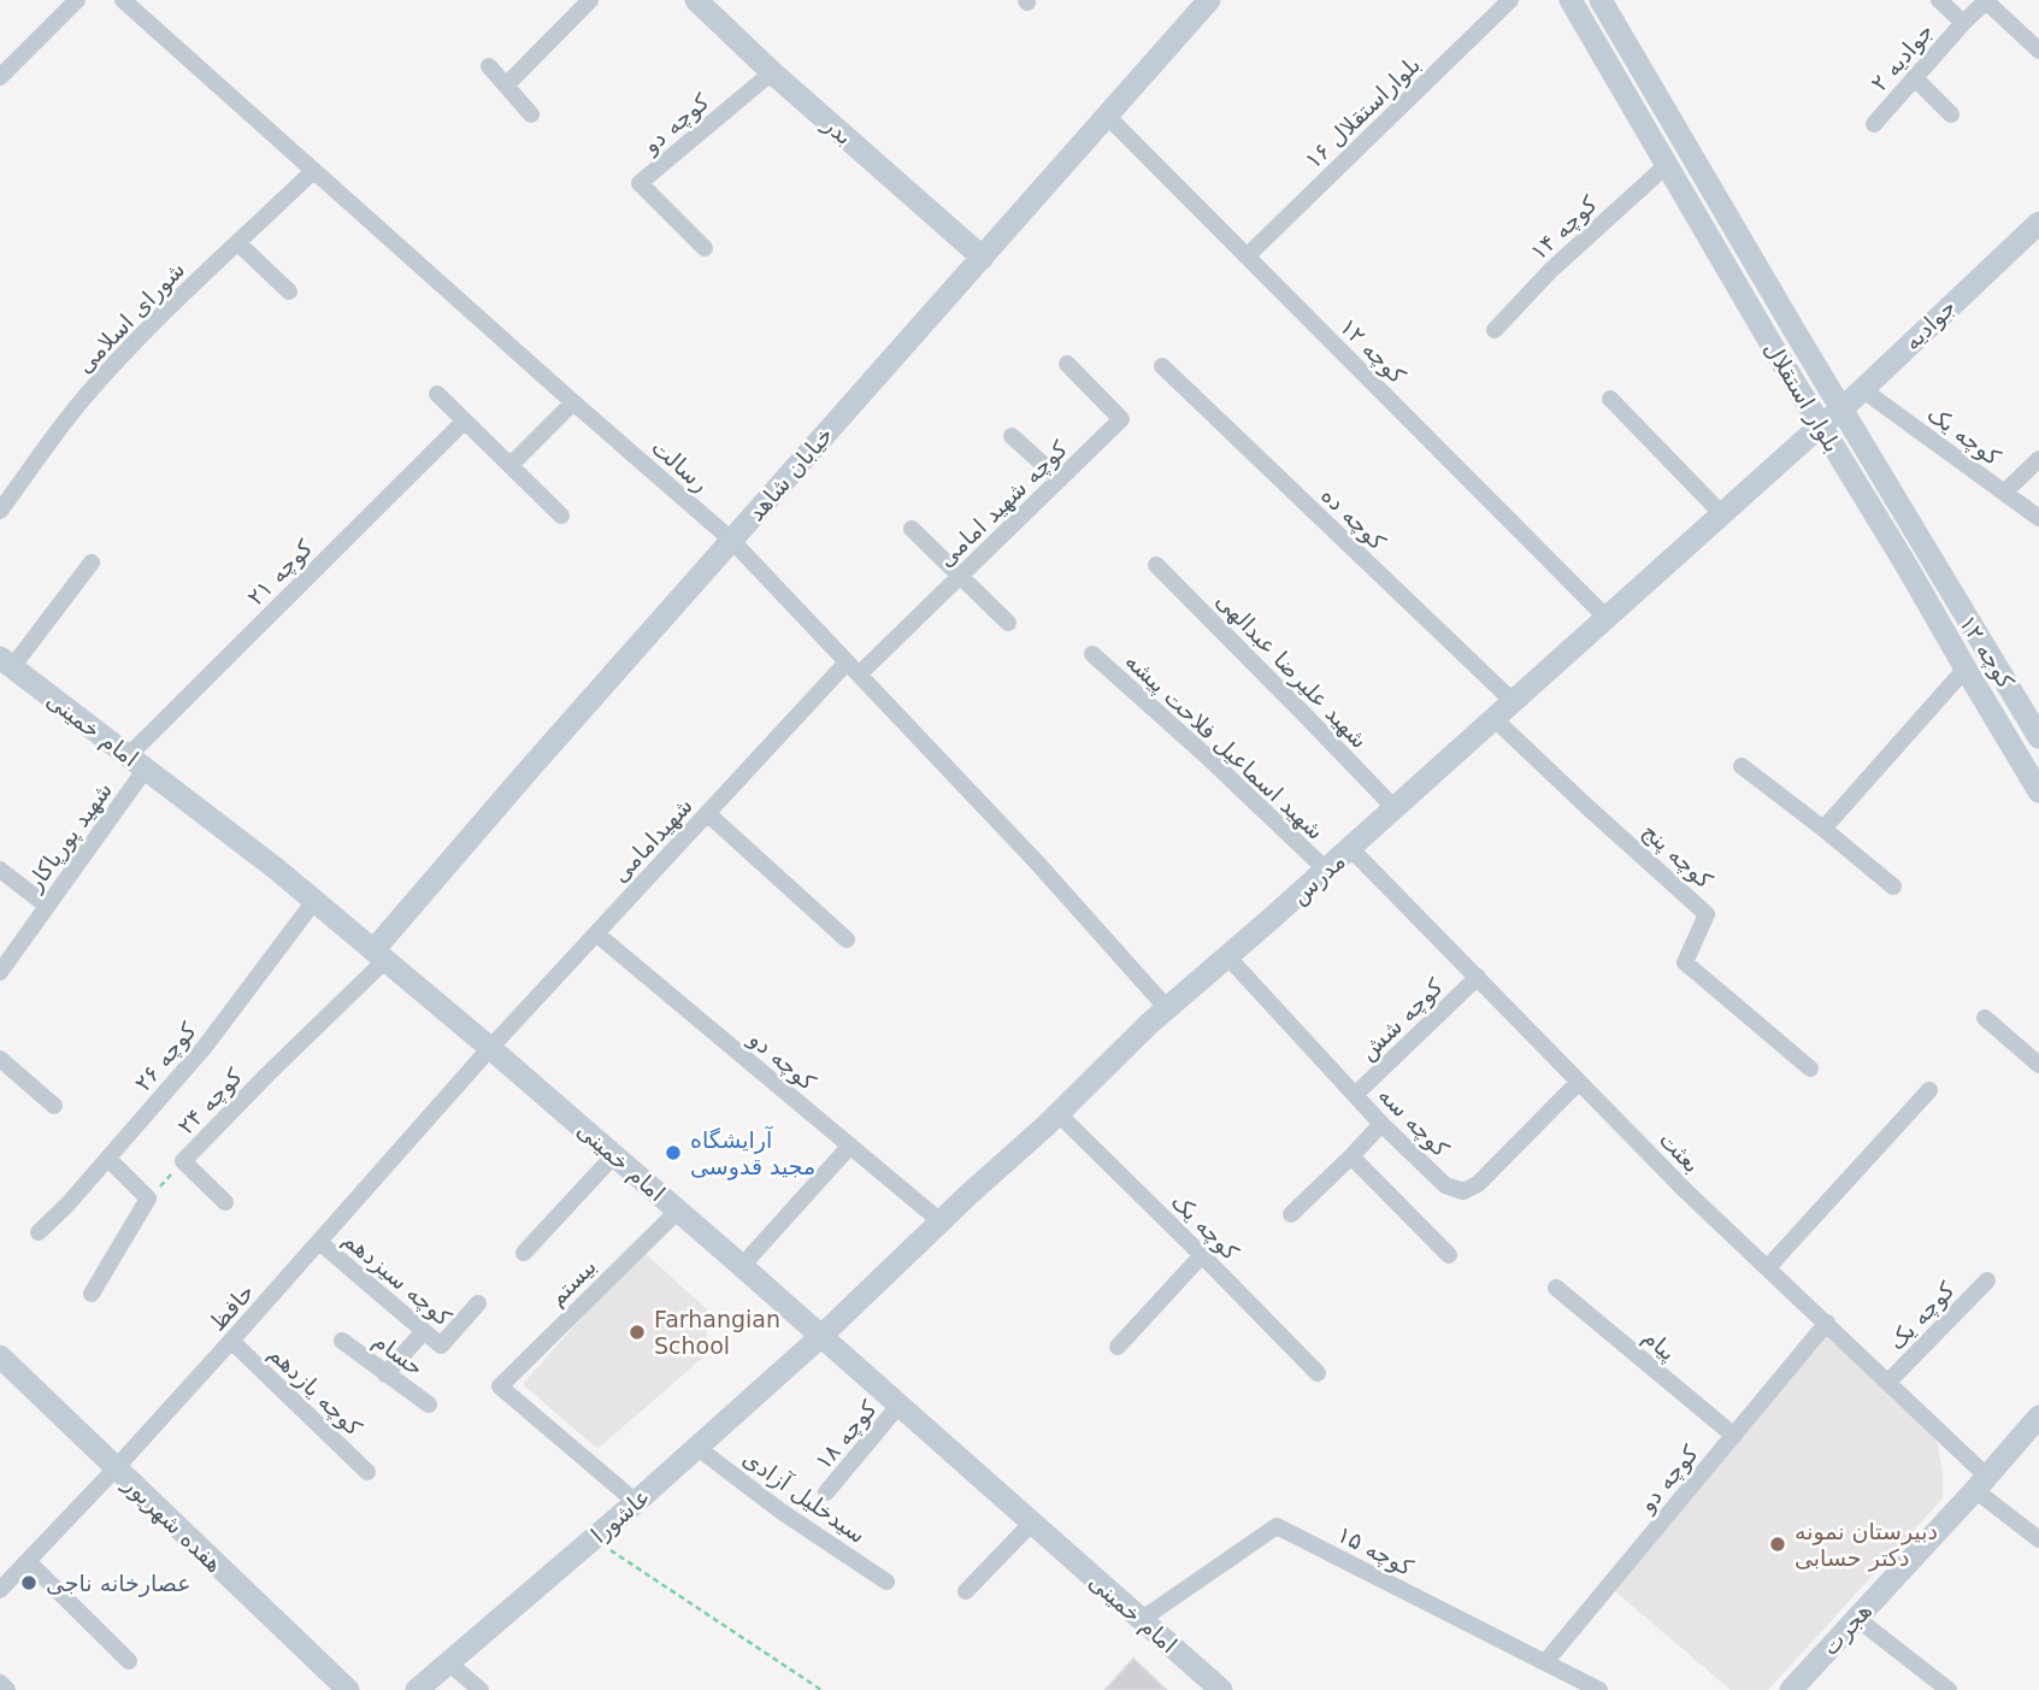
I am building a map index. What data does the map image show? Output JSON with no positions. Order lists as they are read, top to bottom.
{
  "streets": {
    "main road": [
      "بدر",
      "جوادیه",
      "بلوار استقلال",
      "خیابان شاهد",
      "امام خمینی",
      "مدرس",
      "عاشورا",
      "هفده شهریور",
      "هجرت"
    ],
    "street": [
      "جوادیه ۲",
      "بلواراستقلال ۱۶",
      "کوچه دو",
      "کوچه ۱۴",
      "شورای اسلامی",
      "کوچه ۱۲",
      "کوچه یک",
      "رسالت",
      "کوچه شهید امامی",
      "کوچه ده",
      "کوچه ۲۱",
      "شهید علیرضا عبدالهی",
      "شهید اسماعیل فلاحت پیشه",
      "شهید پورپاکار",
      "شهیدامامی",
      "کوچه پنج",
      "کوچه شش",
      "کوچه ۲۶",
      "کوچه ۲۴",
      "کوچه سه",
      "بعثت",
      "کوچه سیزدهم",
      "بیستم",
      "حافظ",
      "پیام",
      "حسام",
      "کوچه یازدهم",
      "کوچه ۱۸",
      "سیدخلیل آزادی",
      "کوچه ۱۵"
    ]
  },
  "crossings": [
    ["بلواراستقلال ۱۶", "کوچه ۱۲"],
    ["کوچه دو", "بدر"],
    ["کوچه دو", "شهیدامامی"],
    ["کوچه دو", "مدرس"],
    ["کوچه دو", "بعثت"],
    ["کوچه دو", "پیام"],
    ["کوچه دو", "کوچه ۱۵"],
    ["بدر", "خیابان شاهد"],
    ["کوچه ۱۴", "بلوار استقلال"],
    ["شورای اسلامی", "رسالت"],
    ["جوادیه", "بلوار استقلال"],
    ["جوادیه", "کوچه یک"],
    ["جوادیه", "مدرس"],
    ["کوچه ۱۲", "بلوار استقلال"],
    ["کوچه ۱۲", "خیابان شاهد"],
    ["کوچه ۱۲", "مدرس"],
    ["بلوار استقلال", "مدرس"],
    ["کوچه یک", "مدرس"],
    ["کوچه یک", "بعثت"],
    ["رسالت", "خیابان شاهد"],
    ["رسالت", "کوچه شهید امامی"],
    ["رسالت", "شهیدامامی"],
    ["رسالت", "مدرس"],
    ["خیابان شاهد", "امام خمینی"],
    ["خیابان شاهد", "کوچه ۲۴"],
    ["کوچه شهید امامی", "شهیدامامی"],
    ["کوچه ده", "مدرس"],
    ["کوچه ۲۱", "امام خمینی"],
    ["کوچه ۲۱", "شهید پورپاکار"],
    ["شهید علیرضا عبدالهی", "مدرس"],
    ["امام خمینی", "شهید پورپاکار"],
    ["امام خمینی", "شهیدامامی"],
    ["امام خمینی", "مدرس"],
    ["امام خمینی", "کوچه ۲۶"],
    ["امام خمینی", "کوچه ۲۴"],
    ["امام خمینی", "بیستم"],
    ["امام خمینی", "حافظ"],
    ["امام خمینی", "کوچه ۱۸"],
    ["امام خمینی", "عاشورا"],
    ["امام خمینی", "کوچه ۱۵"],
    ["شهید اسماعیل فلاحت پیشه", "مدرس"],
    ["شهیدامامی", "حافظ"],
    ["کوچه پنج", "مدرس"],
    ["مدرس", "کوچه سه"],
    ["مدرس", "بعثت"],
    ["مدرس", "عاشورا"],
    ["کوچه شش", "کوچه سه"],
    ["کوچه شش", "بعثت"],
    ["کوچه سه", "بعثت"],
    ["بعثت", "هجرت"],
    ["کوچه سیزدهم", "حافظ"],
    ["بیستم", "عاشورا"],
    ["حافظ", "کوچه یازدهم"],
    ["حافظ", "هفده شهریور"],
    ["سیدخلیل آزادی", "عاشورا"]
  ],
  "places": [
    "آرایشگاه مجید قدوسی",
    "Farhangian School",
    "دبیرستان نمونه دکتر حسابی",
    "عصارخانه ناجی"
  ]
}
